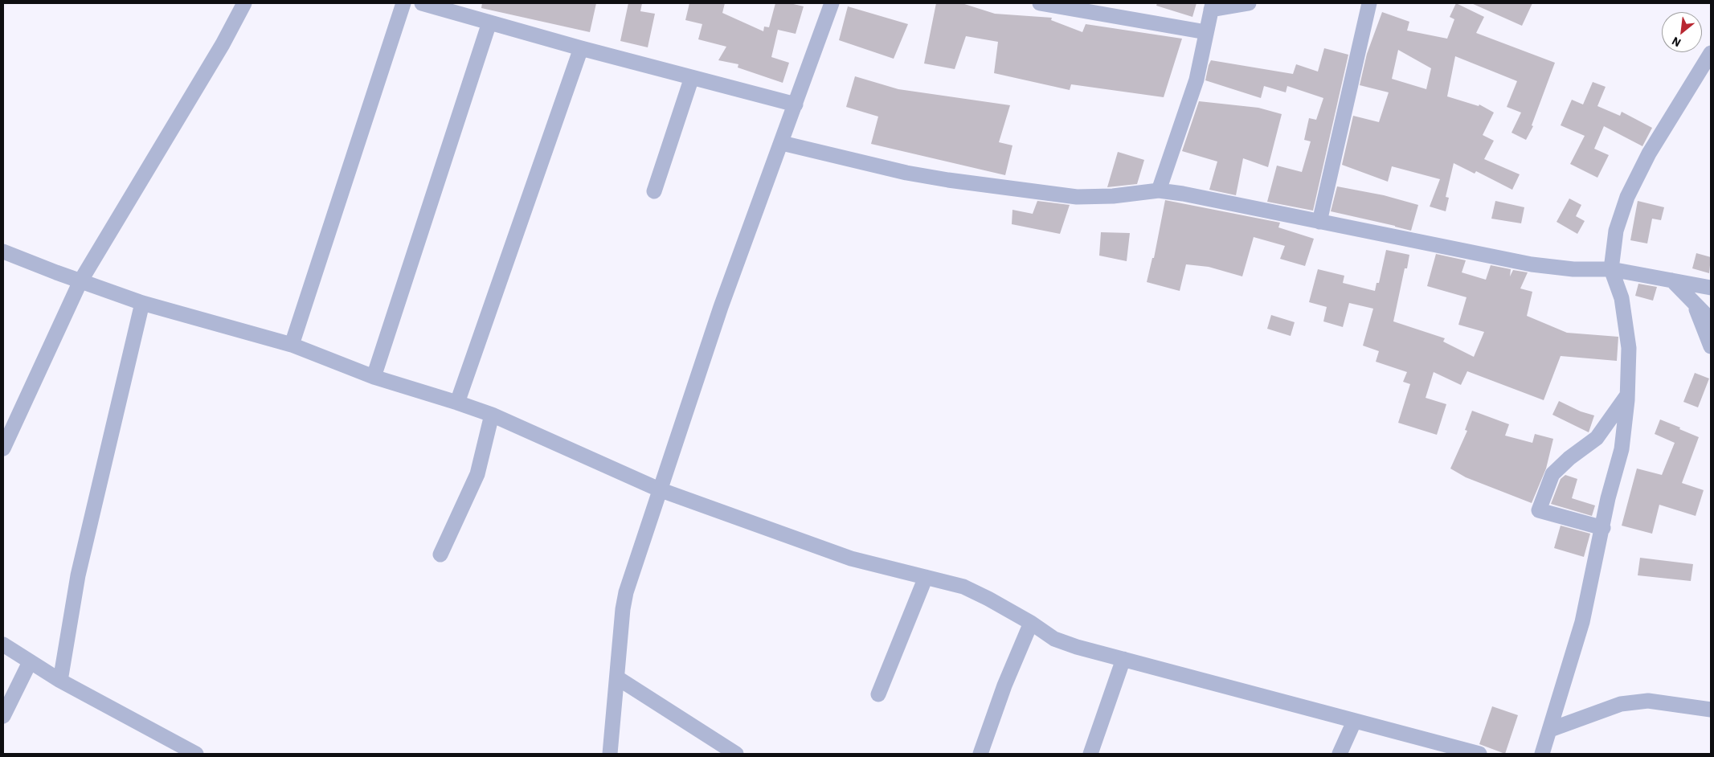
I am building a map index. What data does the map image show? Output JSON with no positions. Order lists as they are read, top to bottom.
{
  "north": "bottom left"
}
